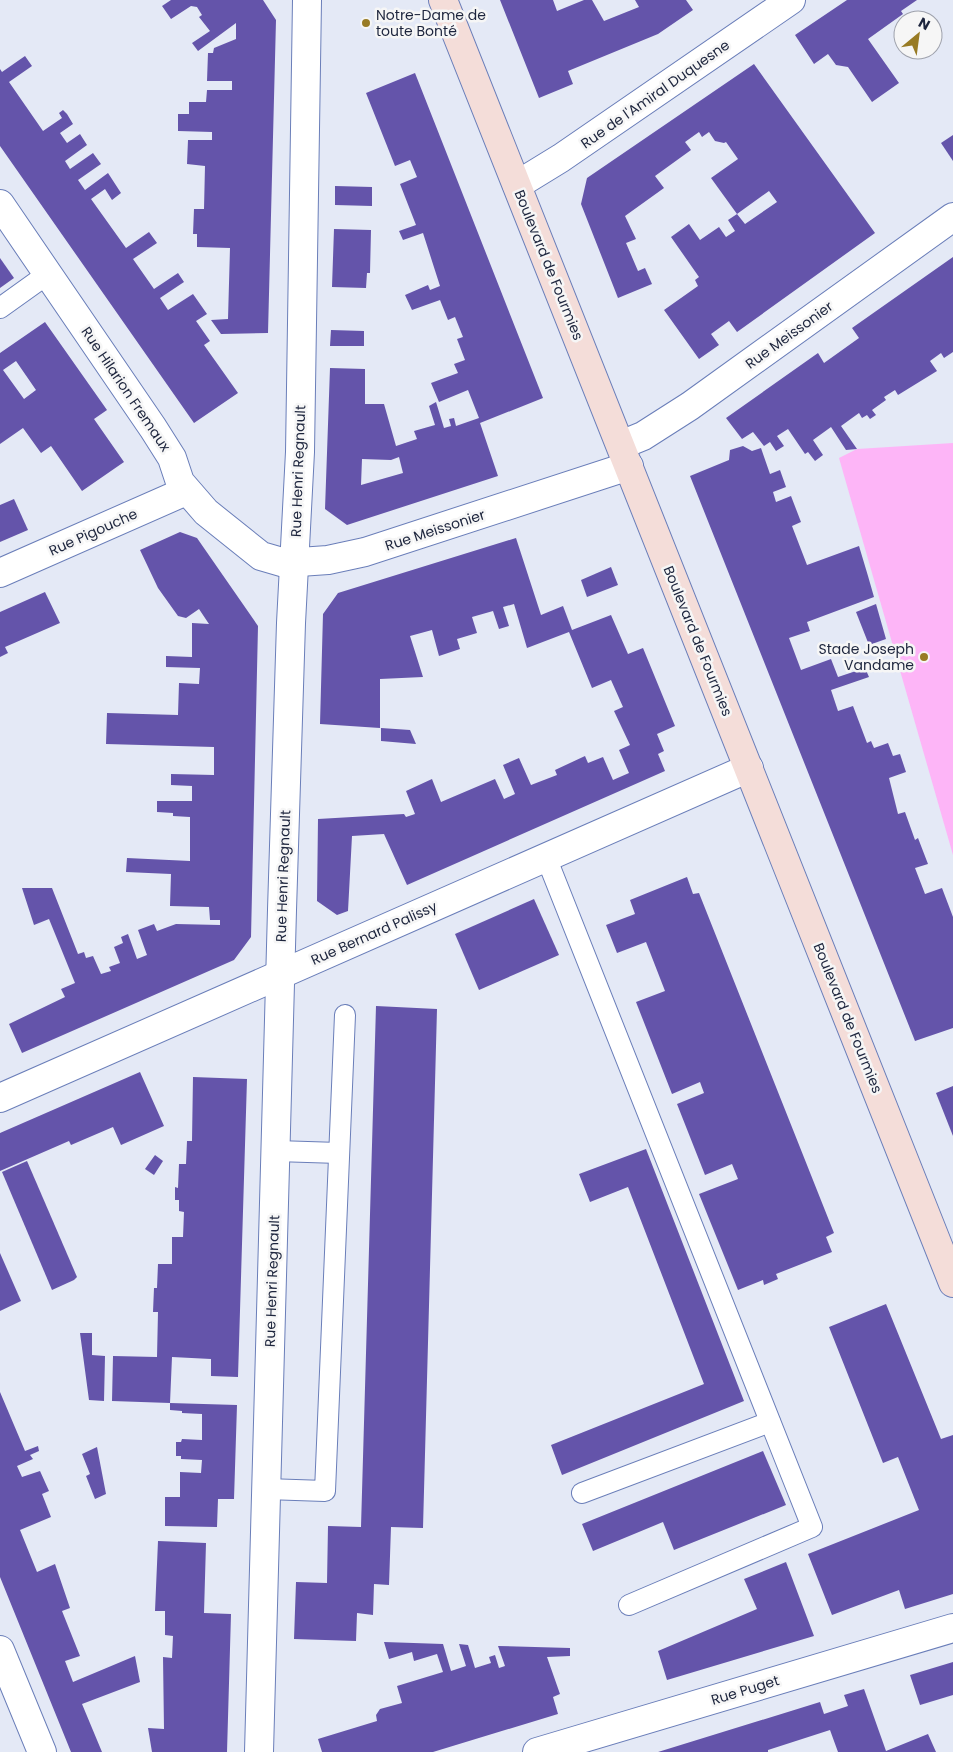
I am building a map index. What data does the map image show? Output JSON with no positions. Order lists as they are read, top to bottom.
{
  "streets": {
    "street": [
      "Rue de l'Amiral Duquesne",
      "Boulevard de Fourmies",
      "Rue Meissonier",
      "Rue Hilarion Fremaux",
      "Rue Henri Regnault",
      "Rue Pigouche",
      "Rue Bernard Palissy",
      "Rue Puget"
    ]
  },
  "crossings": [
    ["Rue de l'Amiral Duquesne", "Boulevard de Fourmies"],
    ["Boulevard de Fourmies", "Rue Meissonier"],
    ["Boulevard de Fourmies", "Rue Bernard Palissy"],
    ["Rue Meissonier", "Rue Hilarion Fremaux"],
    ["Rue Meissonier", "Rue Henri Regnault"],
    ["Rue Hilarion Fremaux", "Rue Henri Regnault"],
    ["Rue Hilarion Fremaux", "Rue Pigouche"],
    ["Rue Henri Regnault", "Rue Bernard Palissy"]
  ],
  "places": ["Notre-Dame de toute Bonté", "Stade Joseph Vandame"],
  "north": "top right"
}
